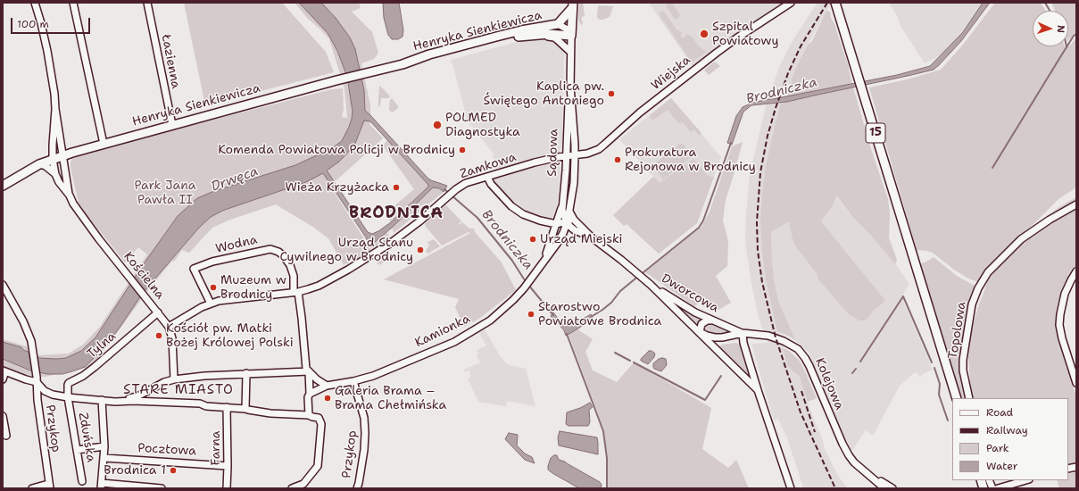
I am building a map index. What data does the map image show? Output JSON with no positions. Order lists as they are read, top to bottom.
{
  "streets": {
    "main road": ["Henryka Sienkiewicza", "15", "Sądowa"],
    "street": [
      "Łazienna",
      "Wiejska",
      "Zamkowa",
      "Wodna",
      "Kościelna",
      "Dworcowa",
      "Topolowa",
      "Kamionka",
      "Tylna",
      "Kolejowa",
      "Przykop",
      "Zduńska",
      "Farna",
      "Pocztowa"
    ]
  },
  "crossings": [
    ["Henryka Sienkiewicza", "Łazienna"],
    ["Henryka Sienkiewicza", "Sądowa"],
    ["Henryka Sienkiewicza", "Kościelna"],
    ["Wiejska", "Sądowa"],
    ["Wiejska", "Zamkowa"],
    ["Sądowa", "Zamkowa"],
    ["Sądowa", "Dworcowa"],
    ["Sądowa", "Kamionka"],
    ["Zamkowa", "Wodna"],
    ["Zamkowa", "Kościelna"],
    ["Kościelna", "Tylna"],
    ["Dworcowa", "Kamionka"],
    ["Dworcowa", "Kolejowa"],
    ["Kamionka", "Przykop"],
    ["Tylna", "Zduńska"],
    ["Farna", "Pocztowa"]
  ],
  "districts": ["BRODNICA", "STARE MIASTO"],
  "water": ["Brodniczka", "Drwęca"],
  "parks": ["Park Jana Pawła II"],
  "places": [
    "Szpital Powiatowy",
    "Kaplica pw. Świętego Antoniego",
    "POLMED Diagnostyka",
    "Komenda Powiatowa Policji w Brodnicy",
    "Prokuratura Rejonowa w Brodnicy",
    "Wieża Krzyżacka",
    "Urząd Miejski",
    "Urząd Stanu Cywilnego w Brodnicy",
    "Muzeum w Brodnicy",
    "Starostwo Powiatowe Brodnica",
    "Kościół pw. Matki Bożej Królowej Polski",
    "Galeria Brama – Brama Chełmińska",
    "Brodnica 1"
  ],
  "legend": [
    "Road",
    "Railway",
    "Park",
    "Water"
  ],
  "scale_bar": "100 m",
  "north": "right"
}
